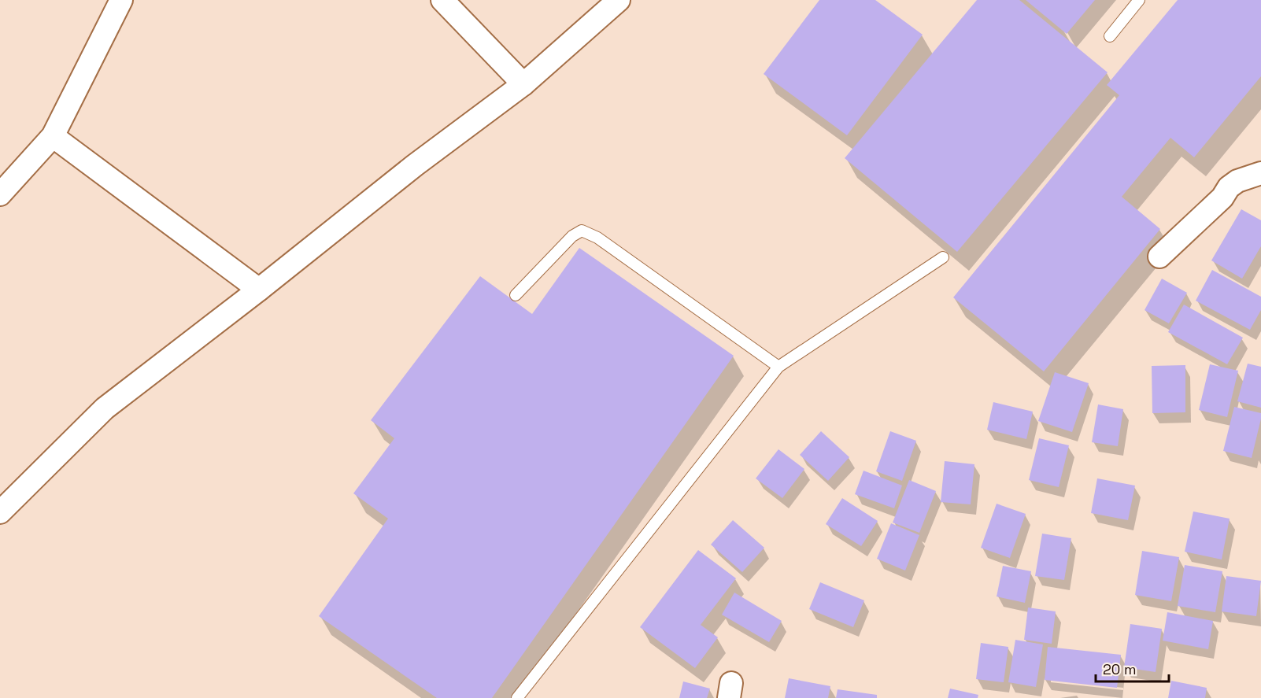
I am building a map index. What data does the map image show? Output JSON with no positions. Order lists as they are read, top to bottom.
{
  "scale_bar": "20 m"
}
